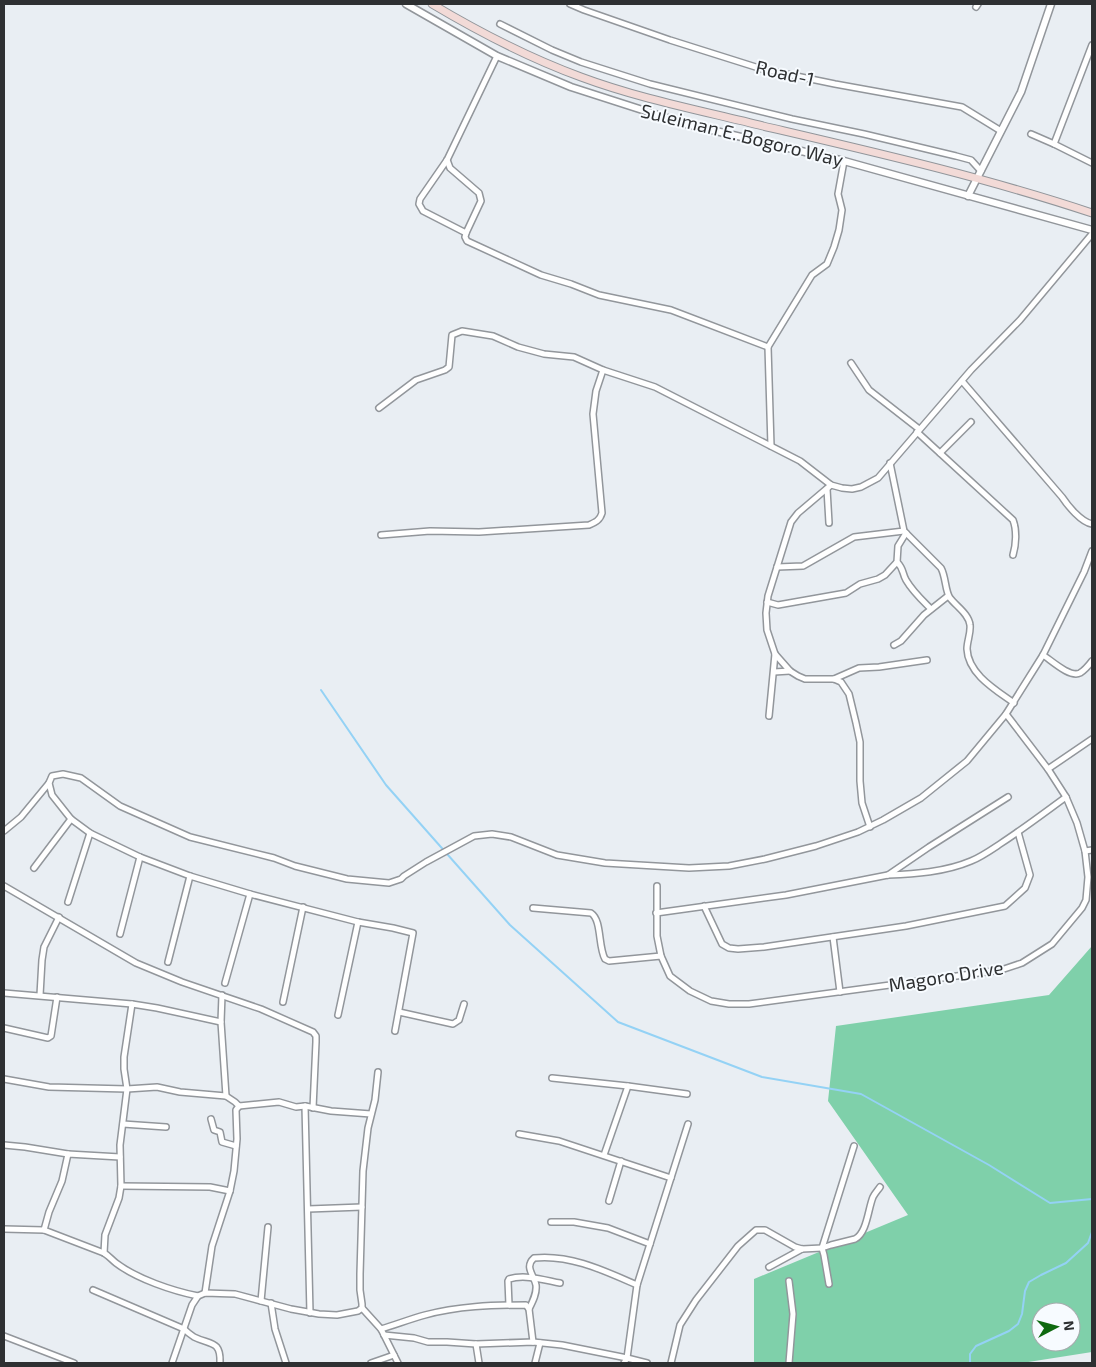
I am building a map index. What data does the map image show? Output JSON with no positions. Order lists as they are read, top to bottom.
{
  "streets": {
    "main road": ["Suleiman E. Bogoro Way"],
    "street": ["Road-1", "Magoro Drive"]
  },
  "north": "right"
}
